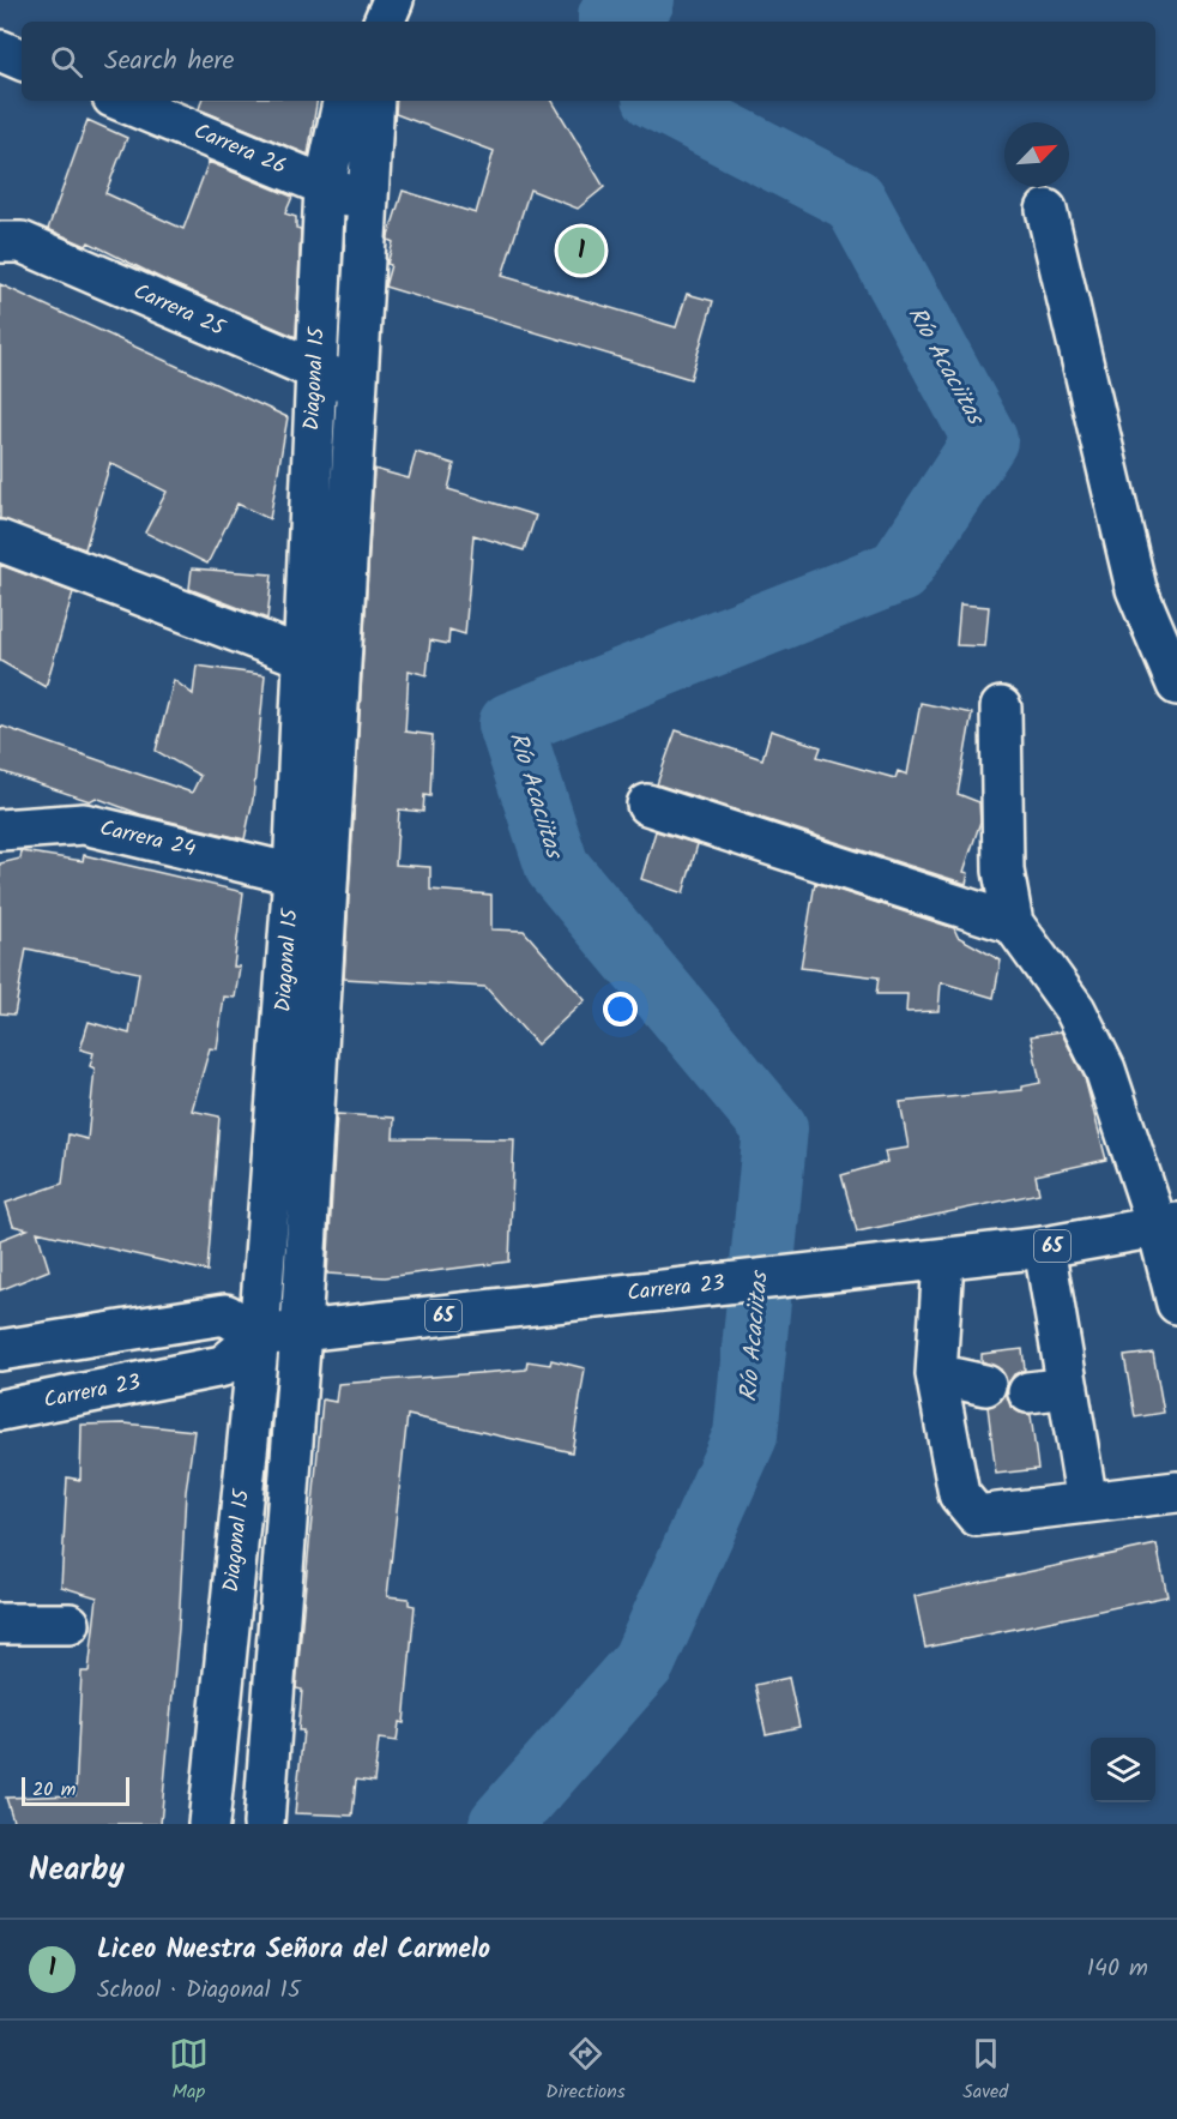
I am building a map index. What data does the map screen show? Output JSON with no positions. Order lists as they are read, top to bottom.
{
  "streets": {
    "street": [
      "Carrera 26",
      "Carrera 25",
      "Diagonal 15",
      "Carrera 24",
      "65",
      "Carrera 23"
    ]
  },
  "crossings": [
    ["Carrera 26", "Diagonal 15"],
    ["Carrera 25", "Diagonal 15"],
    ["Diagonal 15", "Carrera 24"],
    ["Diagonal 15", "Carrera 23"]
  ],
  "water": ["Río Acaciitas"],
  "scale_bar": "20 m",
  "north": "top right",
  "page": {
    "search": "Search here",
    "pins": "1",
    "scale": "20 m",
    "heading": "Nearby",
    "list": [
      {
        "mark": "1",
        "name": "Liceo Nuestra Señora del Carmelo",
        "note": "School · Diagonal 15",
        "value": "140 m"
      }
    ],
    "nav": ["Map", "Directions", "Saved"]
  }
}
